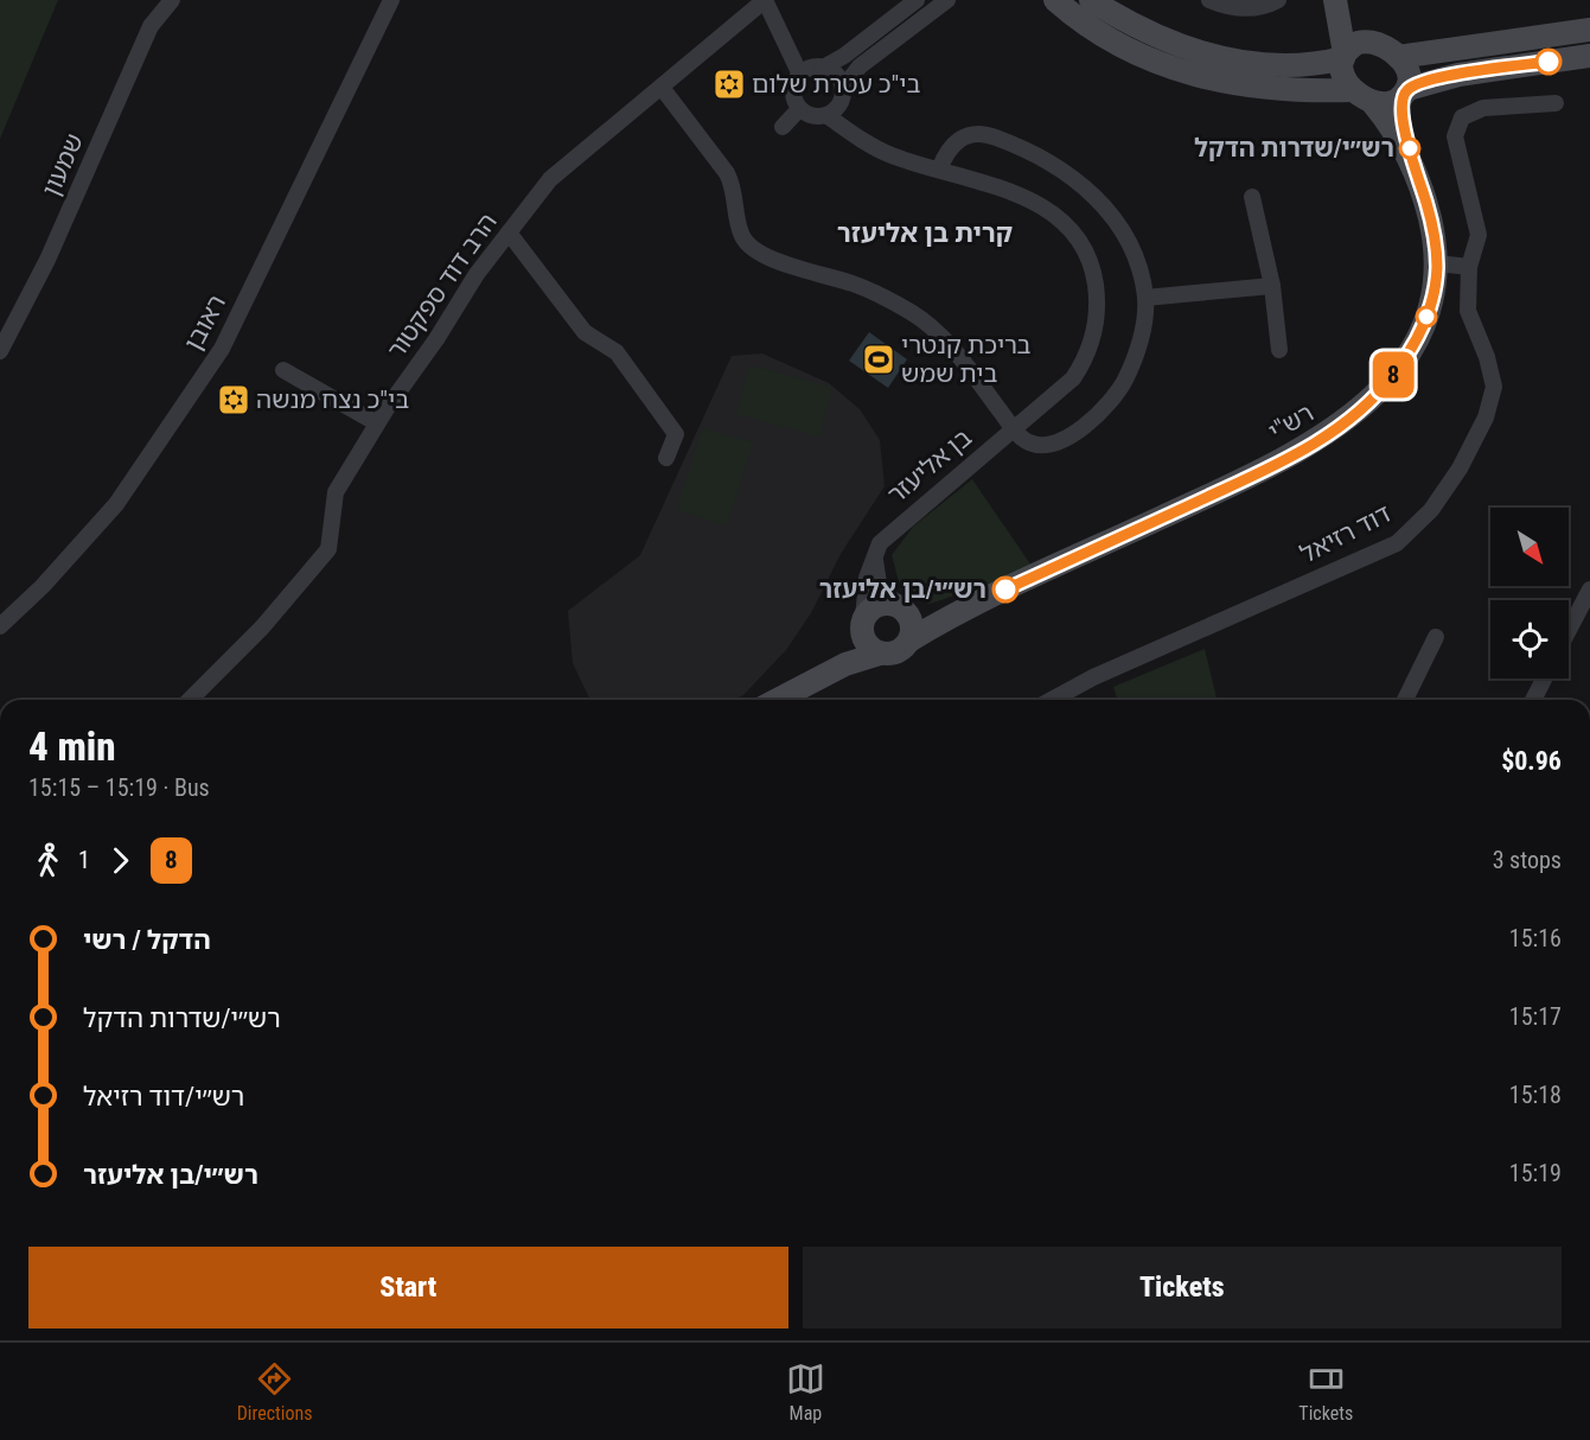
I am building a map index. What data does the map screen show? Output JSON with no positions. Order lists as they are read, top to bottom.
{
  "streets": {
    "street": [
      "שמעון",
      "הרב דוד ספקטור",
      "ראובן",
      "רש\"י",
      "בן אליעזר",
      "דוד רזיאל"
    ]
  },
  "crossings": [
    ["רש\"י", "בן אליעזר"]
  ],
  "districts": ["קרית בן אליעזר"],
  "places": {
    "synagogue": ["בי\"כ עטרת שלום", "בי\"כ נצח מנשה"],
    "other": ["רש״י/שדרות הדקל", "רש״י/בן אליעזר"],
    "sports": ["בריכת קנטרי בית שמש"]
  },
  "lines": ["bus line 8"],
  "north": "bottom right",
  "page": {
    "on_map": "8",
    "heading": ["4 min", "15:15 – 15:19 · Bus", "$0.96"],
    "legs": ["1", "8", "3 stops"],
    "list": [
      {
        "name": "הדקל / רשי",
        "value": "15:16"
      },
      {
        "name": "רש״י/שדרות הדקל",
        "value": "15:17"
      },
      {
        "name": "רש״י/דוד רזיאל",
        "value": "15:18"
      },
      {
        "name": "רש״י/בן אליעזר",
        "value": "15:19"
      }
    ],
    "buttons": ["Start", "Tickets"],
    "tabs": ["Directions", "Map", "Tickets"]
  }
}
